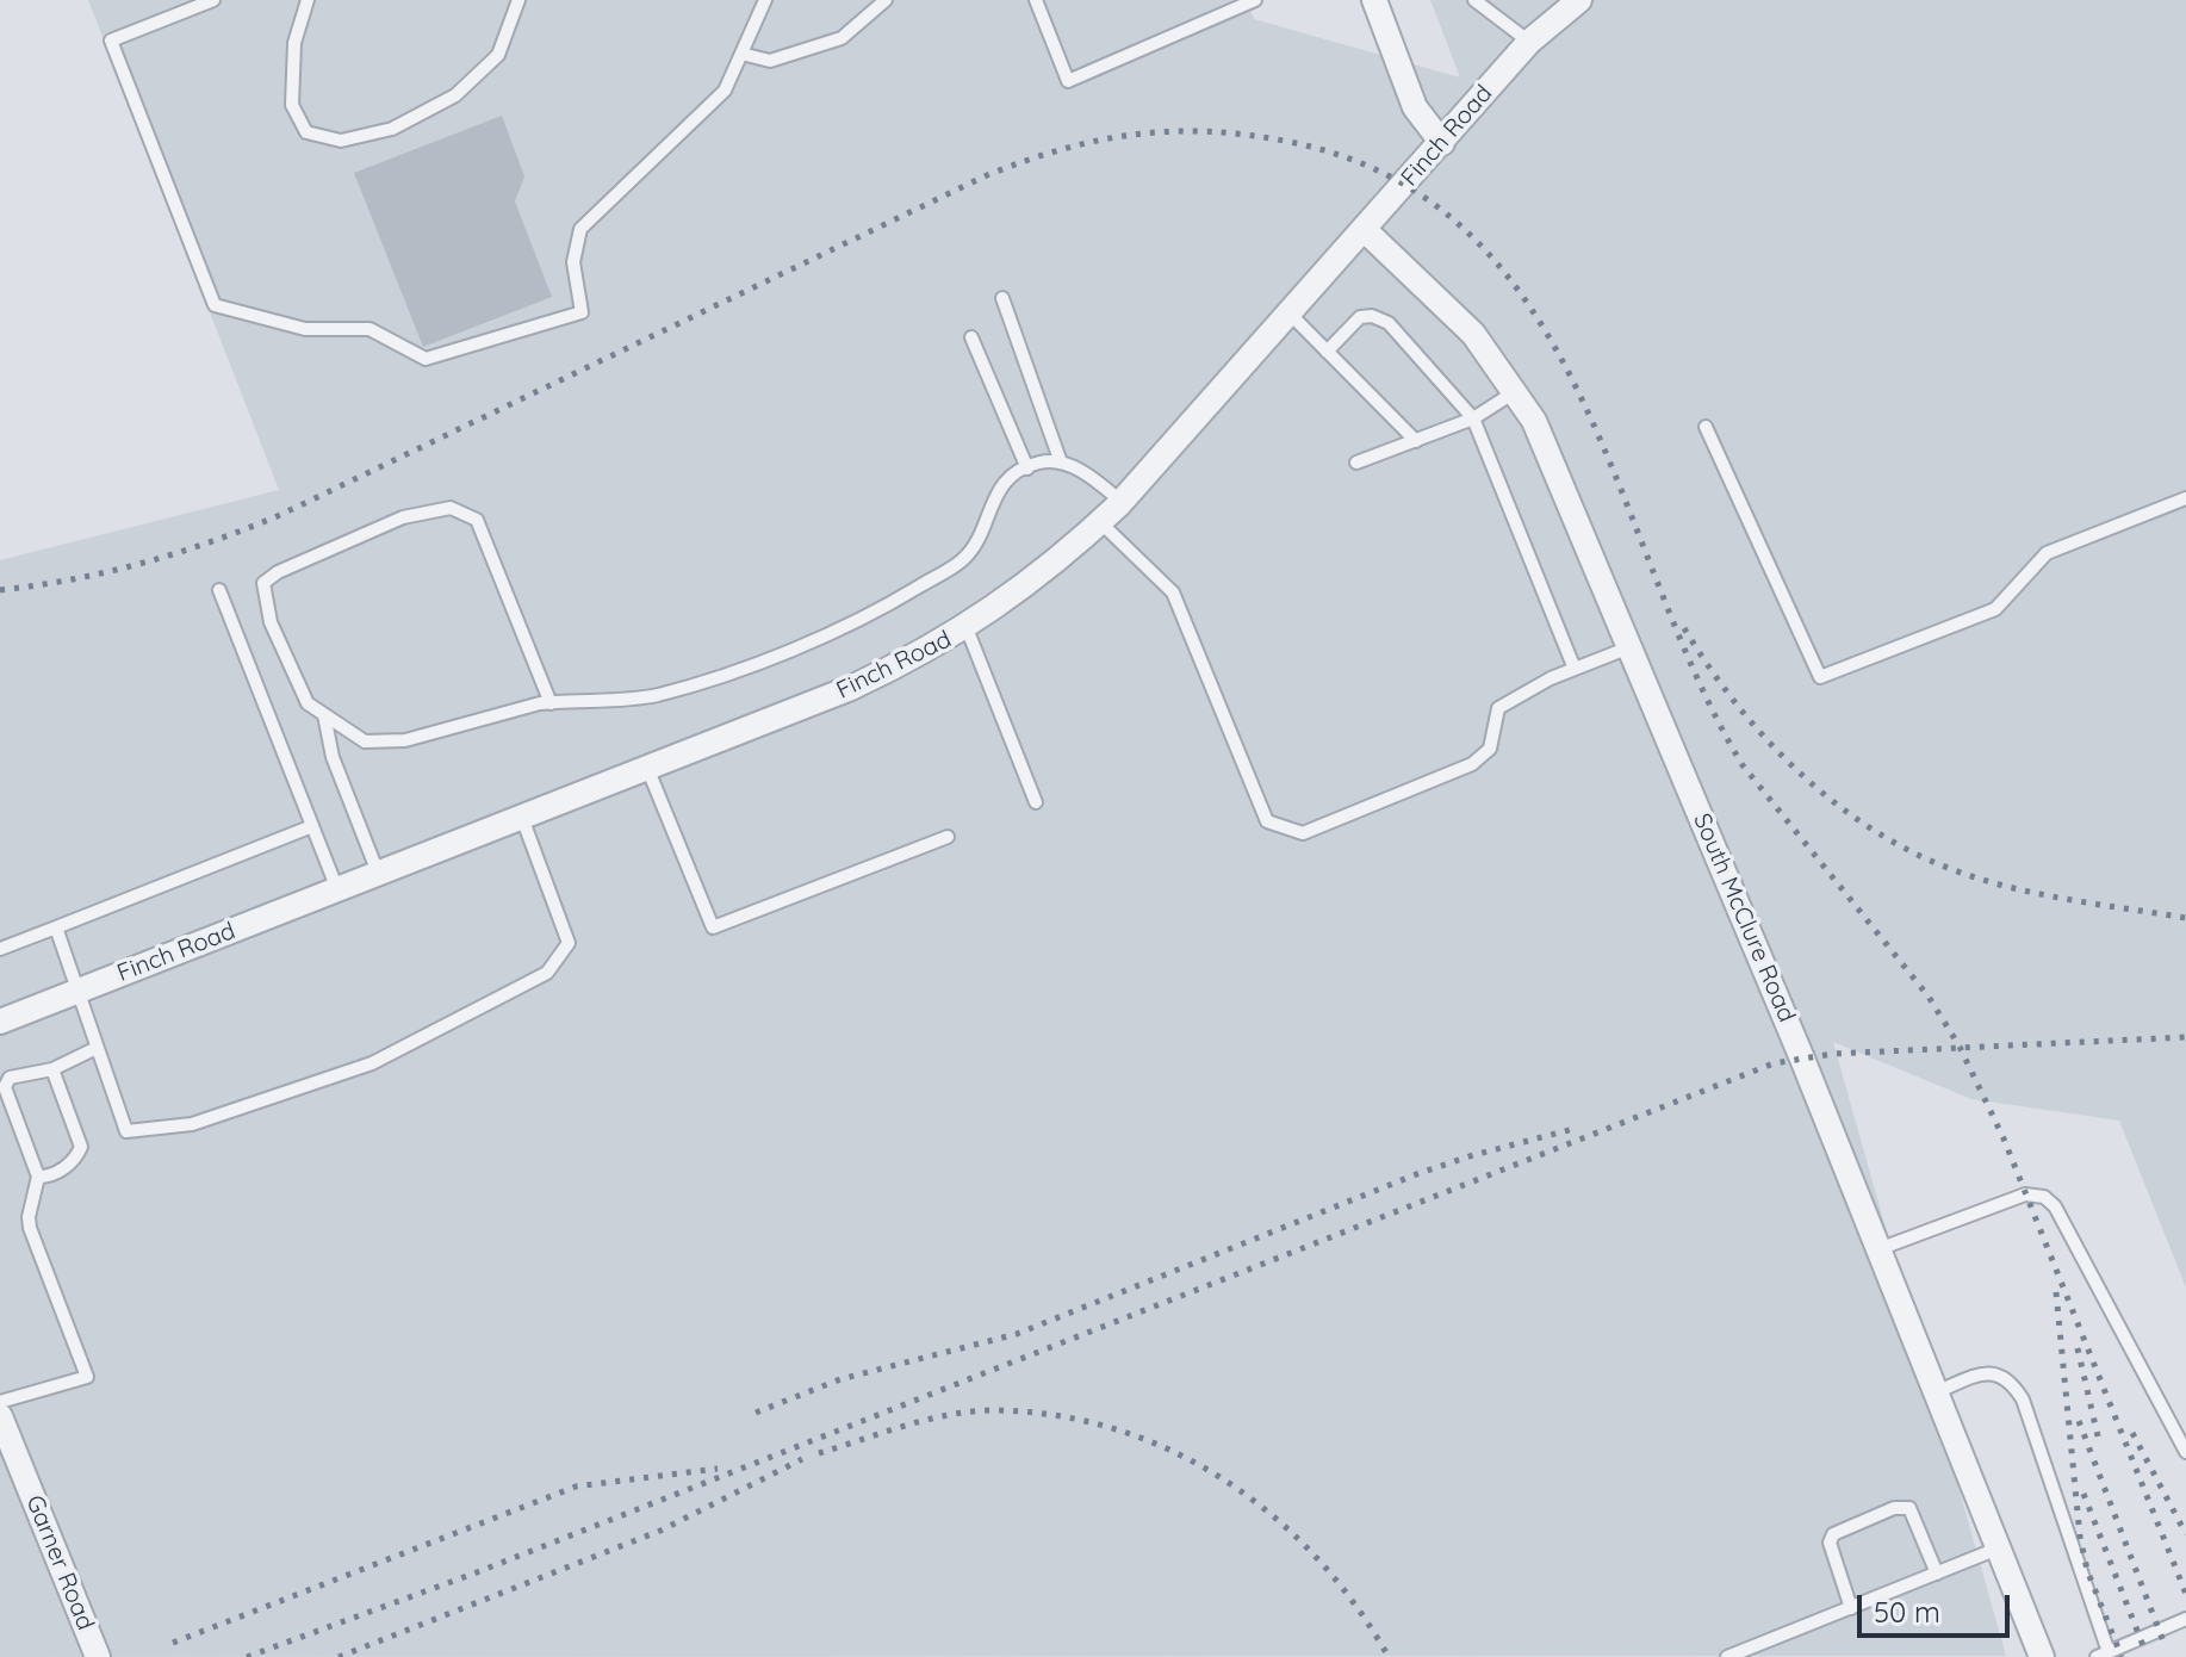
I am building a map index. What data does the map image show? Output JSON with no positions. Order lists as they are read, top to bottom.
{
  "streets": {
    "street": ["Finch Road", "South McClure Road", "Garner Road"]
  },
  "crossings": [
    ["Finch Road", "South McClure Road"]
  ],
  "scale_bar": "50 m"
}
